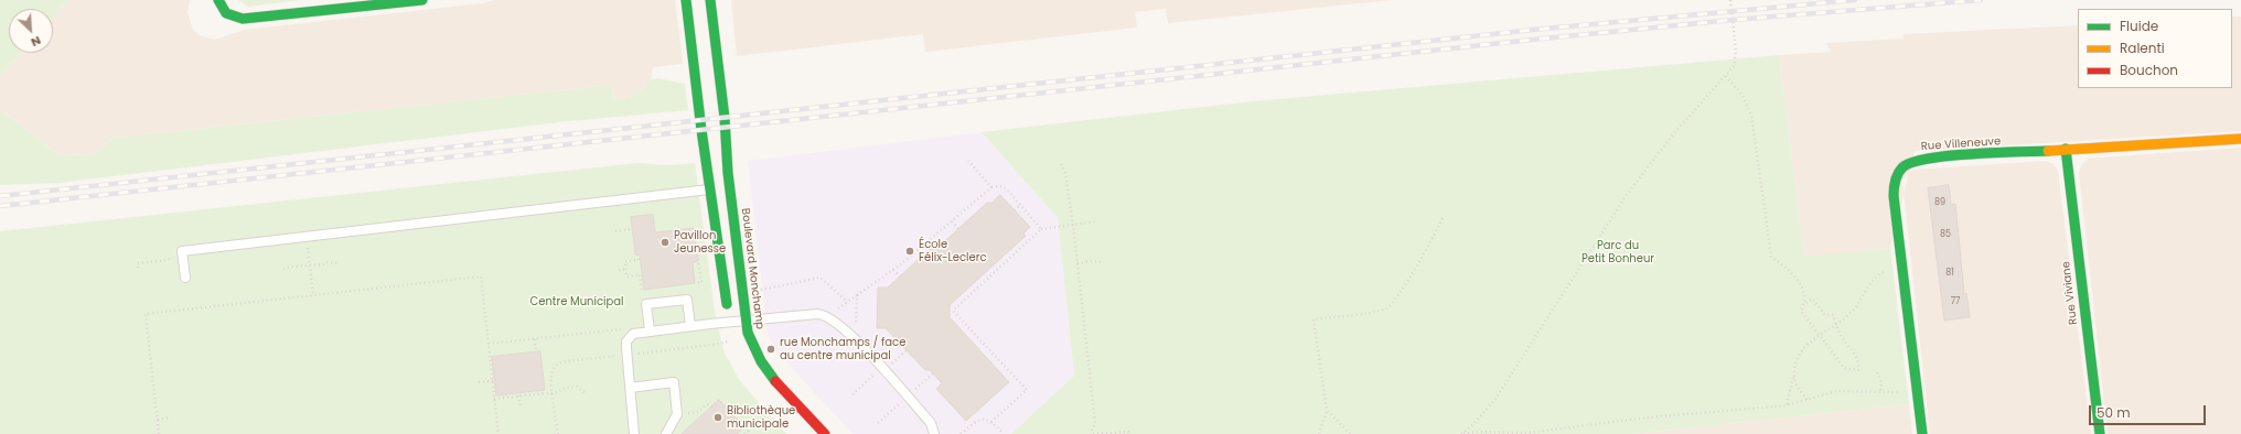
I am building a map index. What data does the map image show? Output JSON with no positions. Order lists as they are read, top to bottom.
{
  "streets": {
    "street": ["Rue Villeneuve", "Boulevard Monchamp", "Rue Viviane"]
  },
  "crossings": [
    ["Rue Villeneuve", "Rue Viviane"]
  ],
  "parks": ["Parc du Petit Bonheur", "Centre Municipal"],
  "places": [
    "Pavillon Jeunesse",
    "École Félix-Leclerc",
    "rue Monchamps / face au centre municipal",
    "Bibliothèque municipale"
  ],
  "house_numbers": [
    "89",
    "85",
    "81",
    "77"
  ],
  "legend": ["Fluide", "Ralenti", "Bouchon"],
  "scale_bar": "50 m",
  "north": "bottom right"
}
